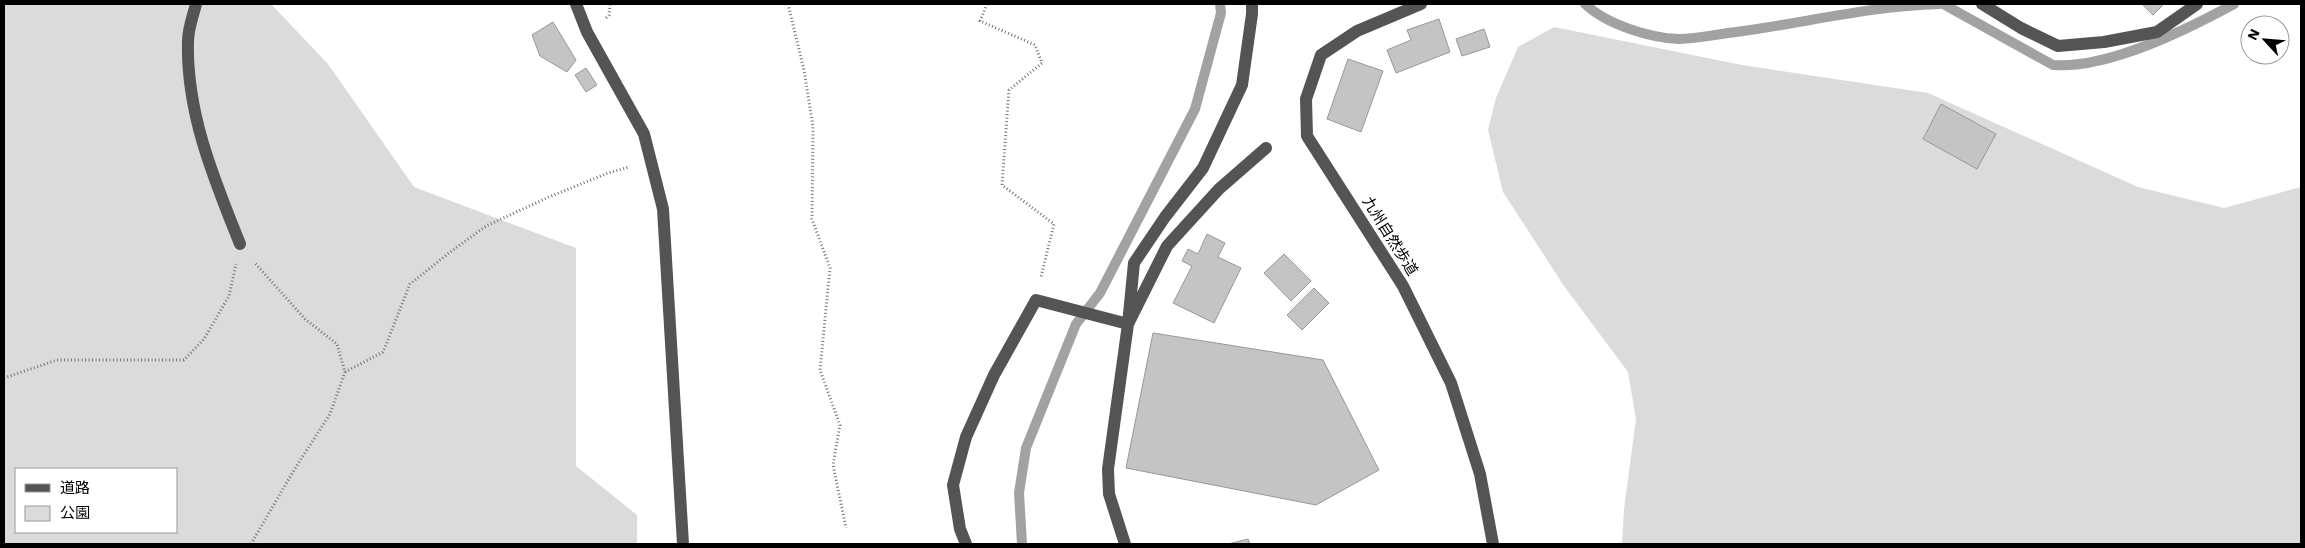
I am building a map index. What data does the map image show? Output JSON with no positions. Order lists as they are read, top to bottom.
{
  "streets": {
    "street": ["九州自然歩道"]
  },
  "legend": ["道路", "公園"],
  "north": "top left"
}
